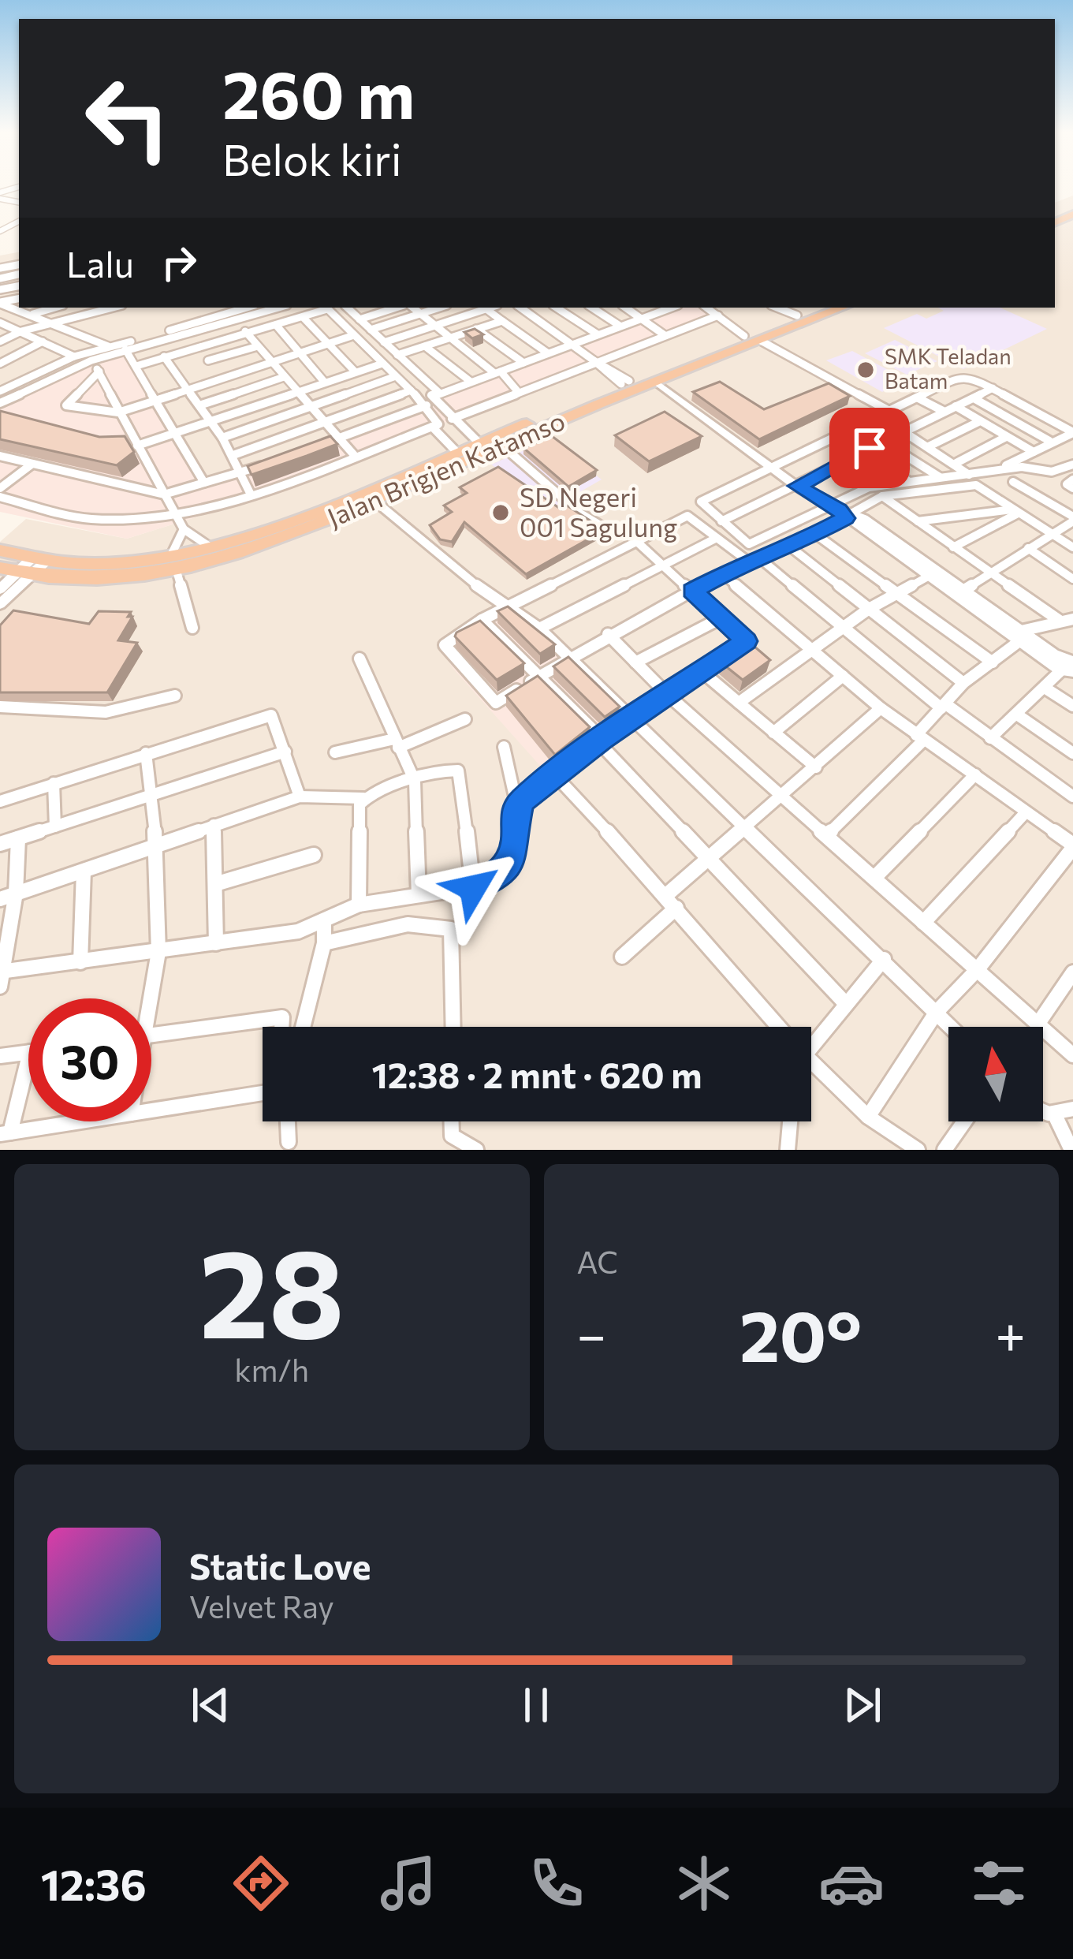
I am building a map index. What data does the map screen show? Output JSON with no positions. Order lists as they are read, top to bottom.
{
  "streets": {
    "highway": ["Jalan Brigjen Katamso"]
  },
  "places": ["SMK Teladan Batam", "SD Negeri 001 Sagulung"],
  "north": "top",
  "page": {
    "turn": ["260 m", "Belok kiri"],
    "then": "Lalu",
    "limit": "30",
    "trip": "12:38 · 2 mnt · 620 m",
    "tile": [
      ["28", "km/h"],
      "AC"
    ],
    "heat": ["−", "20°", "+"],
    "song": ["Static Love", "Velvet Ray"],
    "tabs": "12:36"
  }
}
